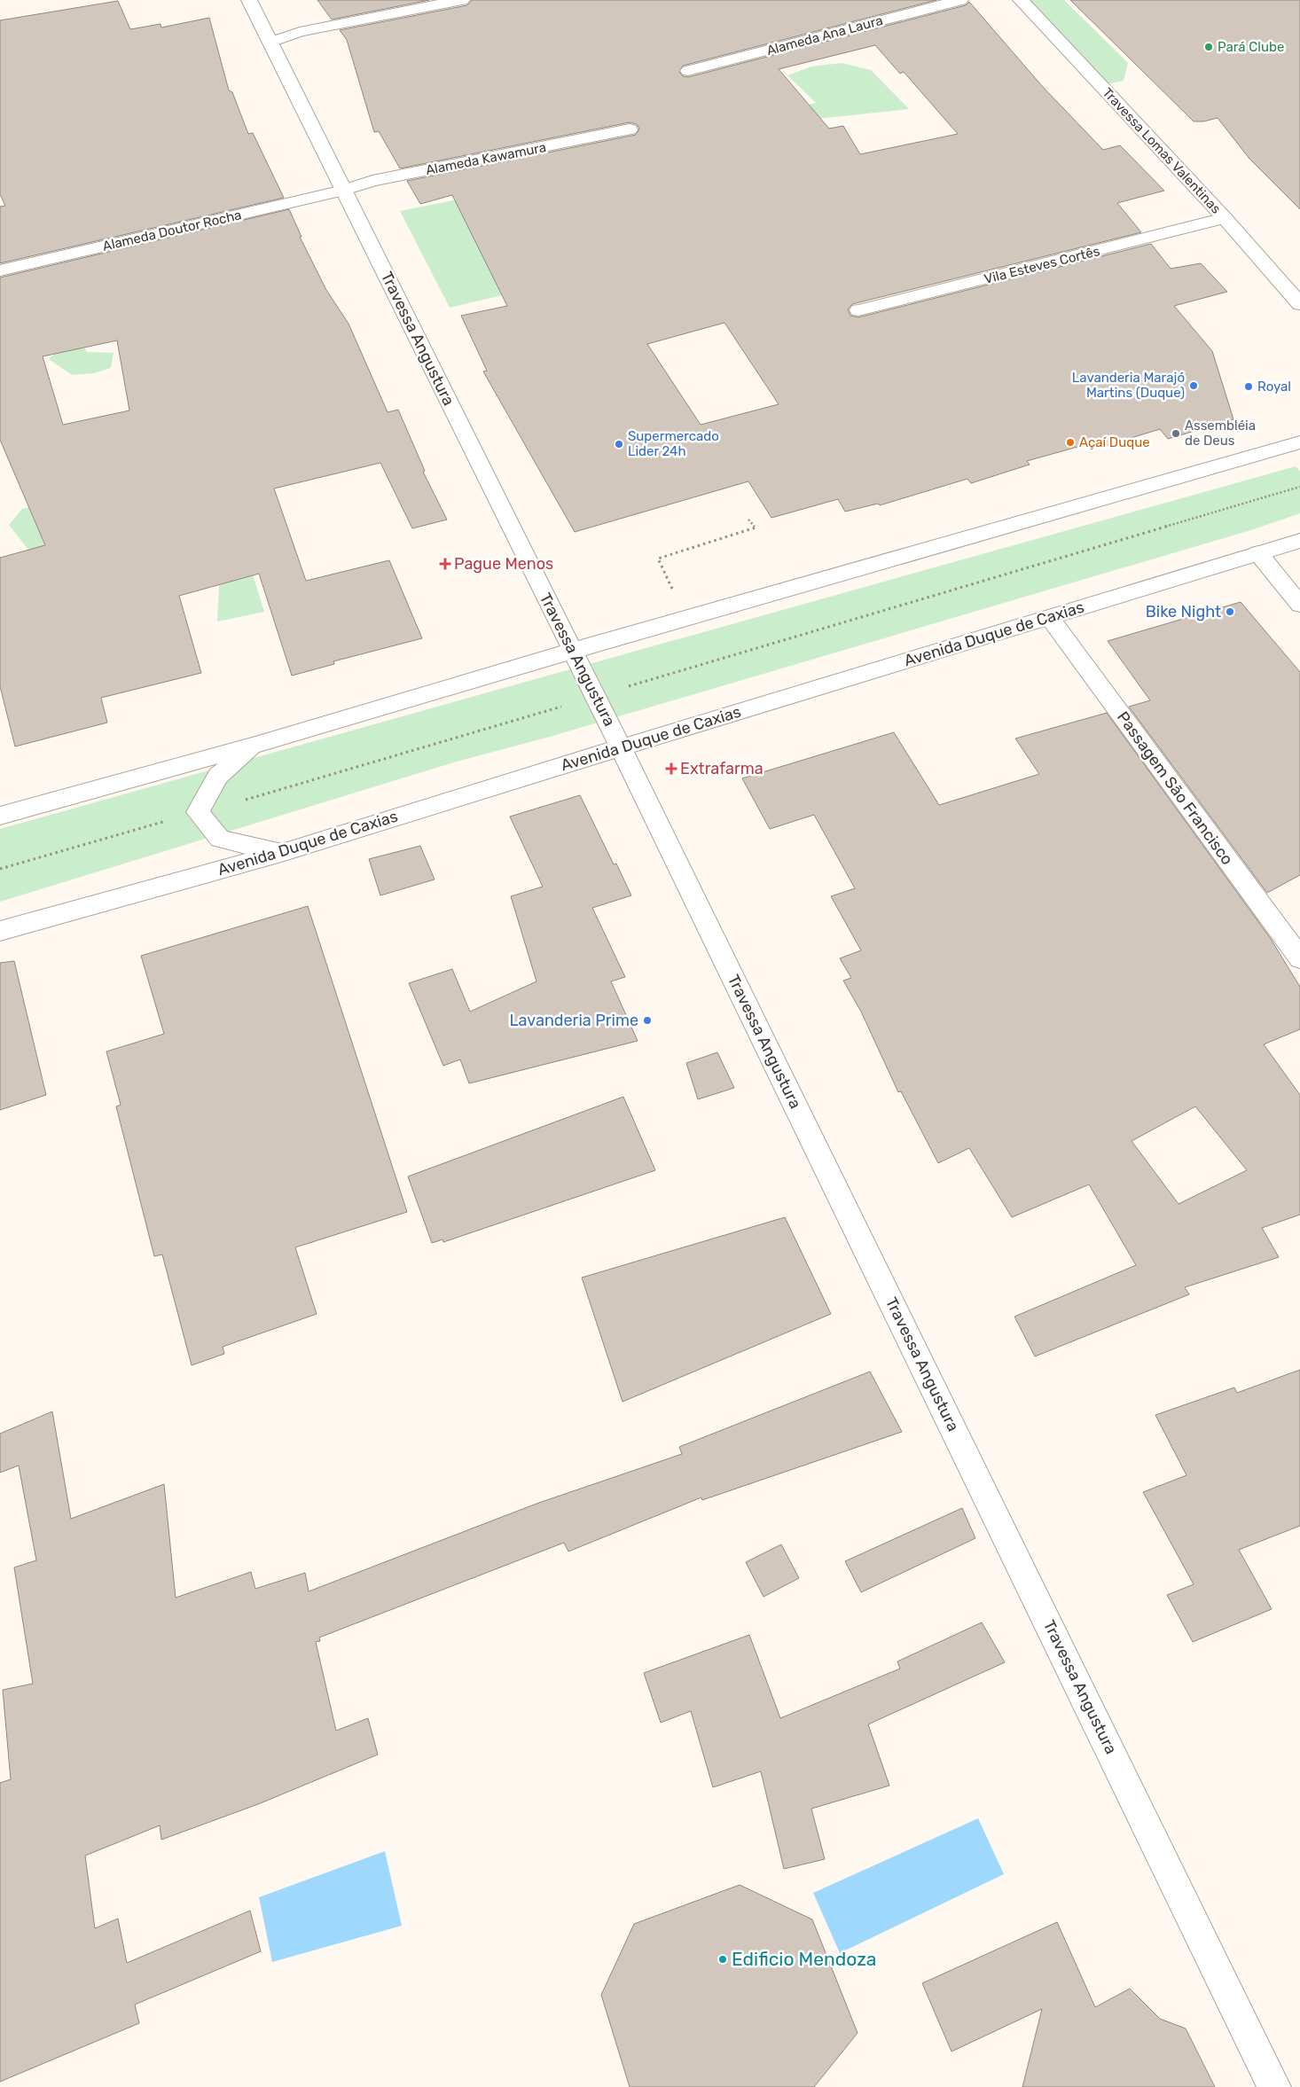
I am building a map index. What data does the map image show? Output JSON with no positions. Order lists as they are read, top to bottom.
{
  "streets": {
    "street": [
      "Alameda Ana Laura",
      "Travessa Lomas Valentinas",
      "Alameda Kawamura",
      "Alameda Doutor Rocha",
      "Vila Esteves Cortês",
      "Travessa Angustura",
      "Avenida Duque de Caxias",
      "Passagem São Francisco"
    ]
  },
  "crossings": [
    ["Travessa Lomas Valentinas", "Vila Esteves Cortês"],
    ["Alameda Kawamura", "Alameda Doutor Rocha"],
    ["Alameda Kawamura", "Travessa Angustura"],
    ["Alameda Doutor Rocha", "Travessa Angustura"],
    ["Travessa Angustura", "Avenida Duque de Caxias"],
    ["Avenida Duque de Caxias", "Passagem São Francisco"]
  ],
  "places": {
    "other": [
      "Pará Clube",
      "Lavanderia Marajó Martins (Duque)",
      "Royal",
      "Assembléia de Deus",
      "Açaí Duque",
      "Supermercado Lider 24h",
      "Bike Night",
      "Lavanderia Prime",
      "Edificio Mendoza"
    ],
    "health": ["Pague Menos", "Extrafarma"]
  }
}
